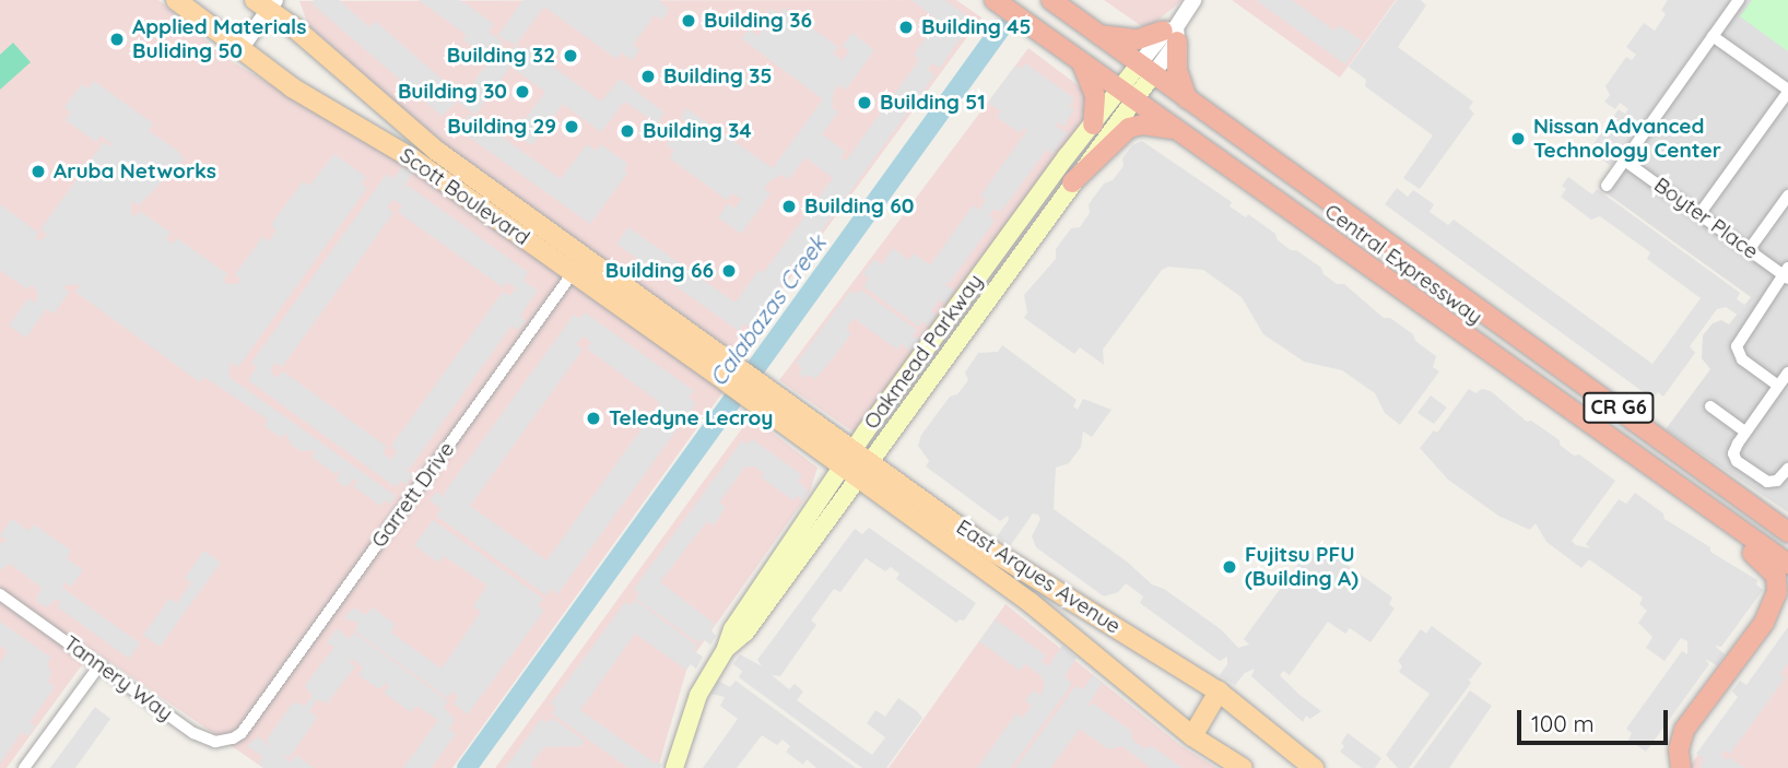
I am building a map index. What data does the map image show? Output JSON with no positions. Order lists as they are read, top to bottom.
{
  "streets": {
    "highway": ["Central Expressway", "CR G6"],
    "main road": ["Scott Boulevard", "Oakmead Parkway", "East Arques Avenue"],
    "street": ["Boyter Place", "Garrett Drive", "Tannery Way"]
  },
  "crossings": [
    ["Scott Boulevard", "Garrett Drive"],
    ["Scott Boulevard", "East Arques Avenue"],
    ["Central Expressway", "Oakmead Parkway"],
    ["Oakmead Parkway", "East Arques Avenue"],
    ["Garrett Drive", "Tannery Way"]
  ],
  "water": ["Calabazas Creek"],
  "places": [
    "Building 36",
    "Building 45",
    "Applied Materials Buliding 50",
    "Building 32",
    "Building 35",
    "Building 30",
    "Building 51",
    "Building 29",
    "Building 34",
    "Nissan Advanced Technology Center",
    "Aruba Networks",
    "Building 60",
    "Building 66",
    "Teledyne Lecroy",
    "Fujitsu PFU (Building A)"
  ],
  "scale_bar": "100 m"
}
